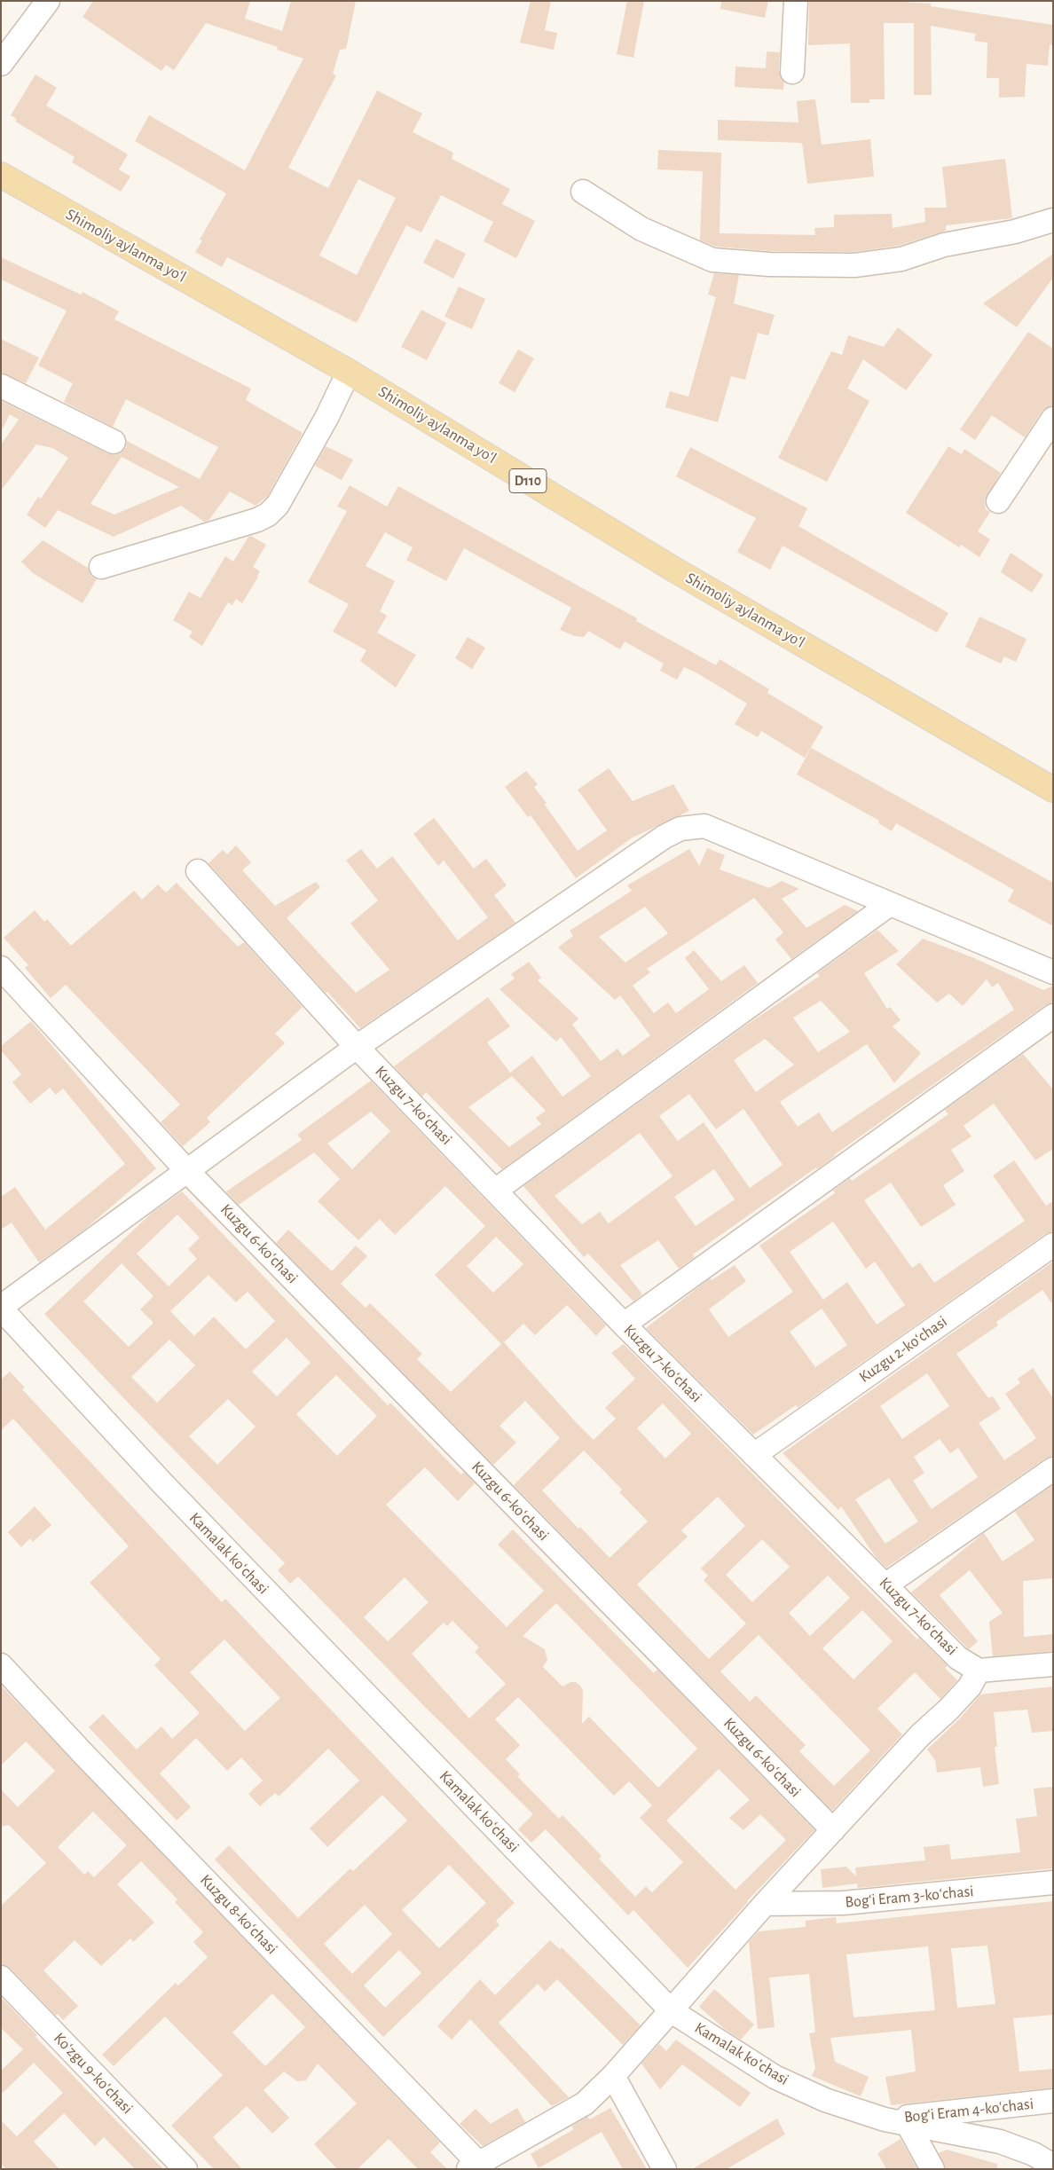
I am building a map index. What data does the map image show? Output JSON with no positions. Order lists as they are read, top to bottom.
{
  "streets": {
    "main road": ["Shimoliy aylanma yoʻl", "D110"],
    "street": [
      "Kuzgu 7-koʻchasi",
      "Kuzgu 6-koʻchasi",
      "Kuzgu 2-koʻchasi",
      "Kamalak koʻchasi",
      "Bogʻi Eram 3-koʻchasi",
      "Kuzgu 8-koʻchasi",
      "Koʻzgu 9-koʻchasi",
      "Bogʻi Eram 4-koʻchasi"
    ]
  },
  "crossings": [
    ["Kuzgu 7-koʻchasi", "Kuzgu 2-koʻchasi"],
    ["Kamalak koʻchasi", "Bogʻi Eram 4-koʻchasi"]
  ]
}
